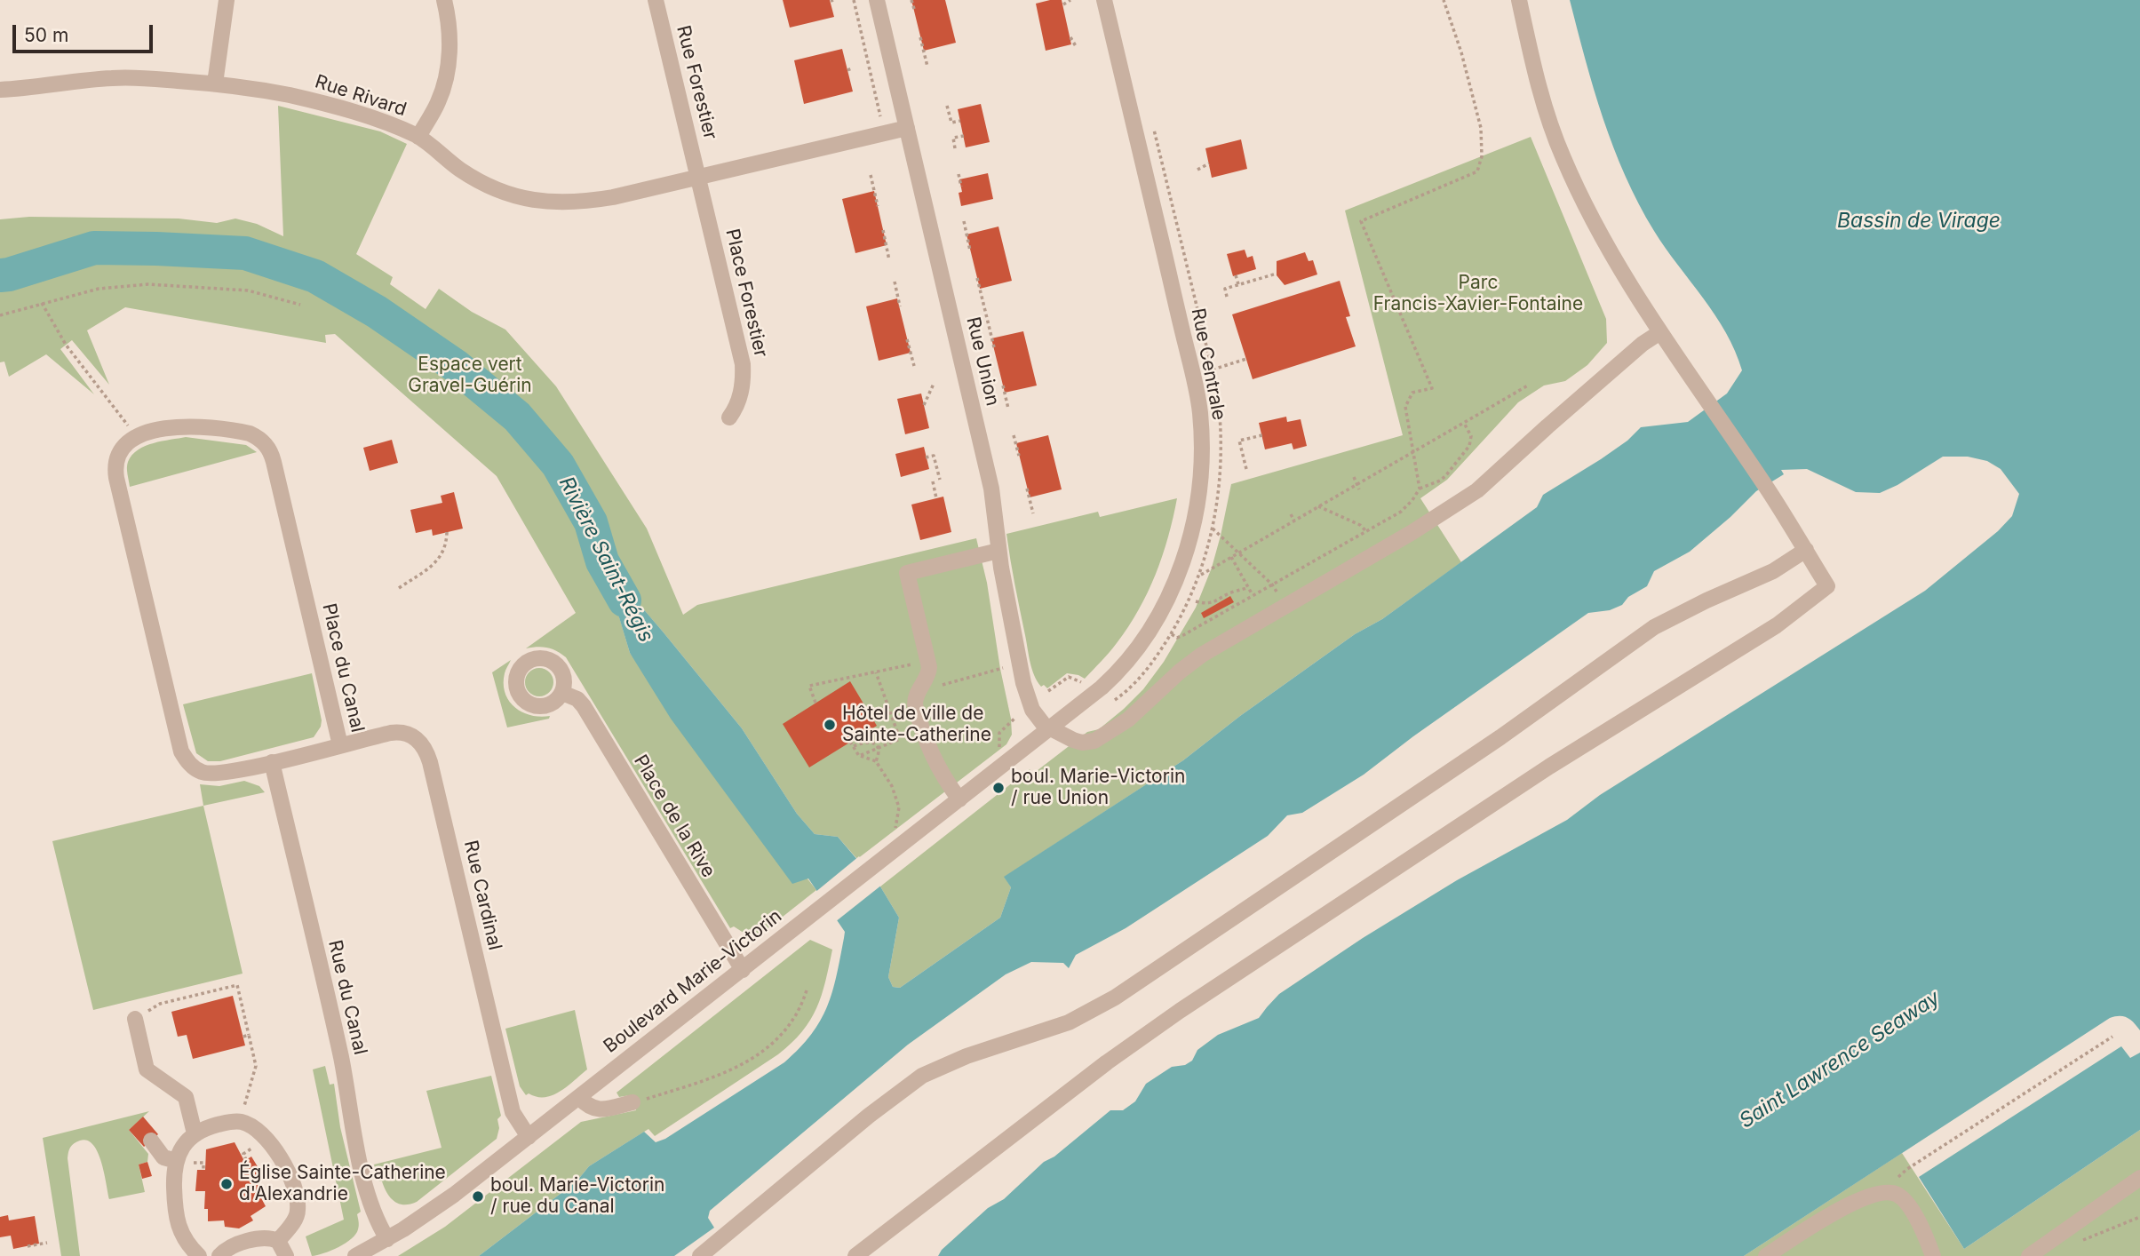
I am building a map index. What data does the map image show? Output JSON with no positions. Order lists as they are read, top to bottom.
{
  "streets": {
    "street": [
      "Rue Forestier",
      "Rue Rivard",
      "Place Forestier",
      "Rue Union",
      "Rue Centrale",
      "Place du Canal",
      "Place de la Rive",
      "Rue Cardinal",
      "Boulevard Marie-Victorin",
      "Rue du Canal"
    ]
  },
  "crossings": [
    ["Rue Forestier", "Rue Rivard"],
    ["Rue Forestier", "Place Forestier"],
    ["Rue Rivard", "Place Forestier"],
    ["Rue Rivard", "Rue Union"],
    ["Rue Union", "Rue Centrale"],
    ["Rue Union", "Boulevard Marie-Victorin"],
    ["Rue Centrale", "Boulevard Marie-Victorin"],
    ["Place du Canal", "Rue Cardinal"],
    ["Place du Canal", "Rue du Canal"],
    ["Place de la Rive", "Boulevard Marie-Victorin"],
    ["Rue Cardinal", "Boulevard Marie-Victorin"],
    ["Boulevard Marie-Victorin", "Rue du Canal"]
  ],
  "water": ["Bassin de Virage", "Rivière Saint-Régis", "Saint Lawrence Seaway"],
  "parks": ["Parc Francis-Xavier-Fontaine", "Espace vert Gravel-Guérin"],
  "places": [
    "Hôtel de ville de Sainte-Catherine",
    "boul. Marie-Victorin / rue Union",
    "Église Sainte-Catherine d'Alexandrie",
    "boul. Marie-Victorin / rue du Canal"
  ],
  "scale_bar": "50 m"
}
